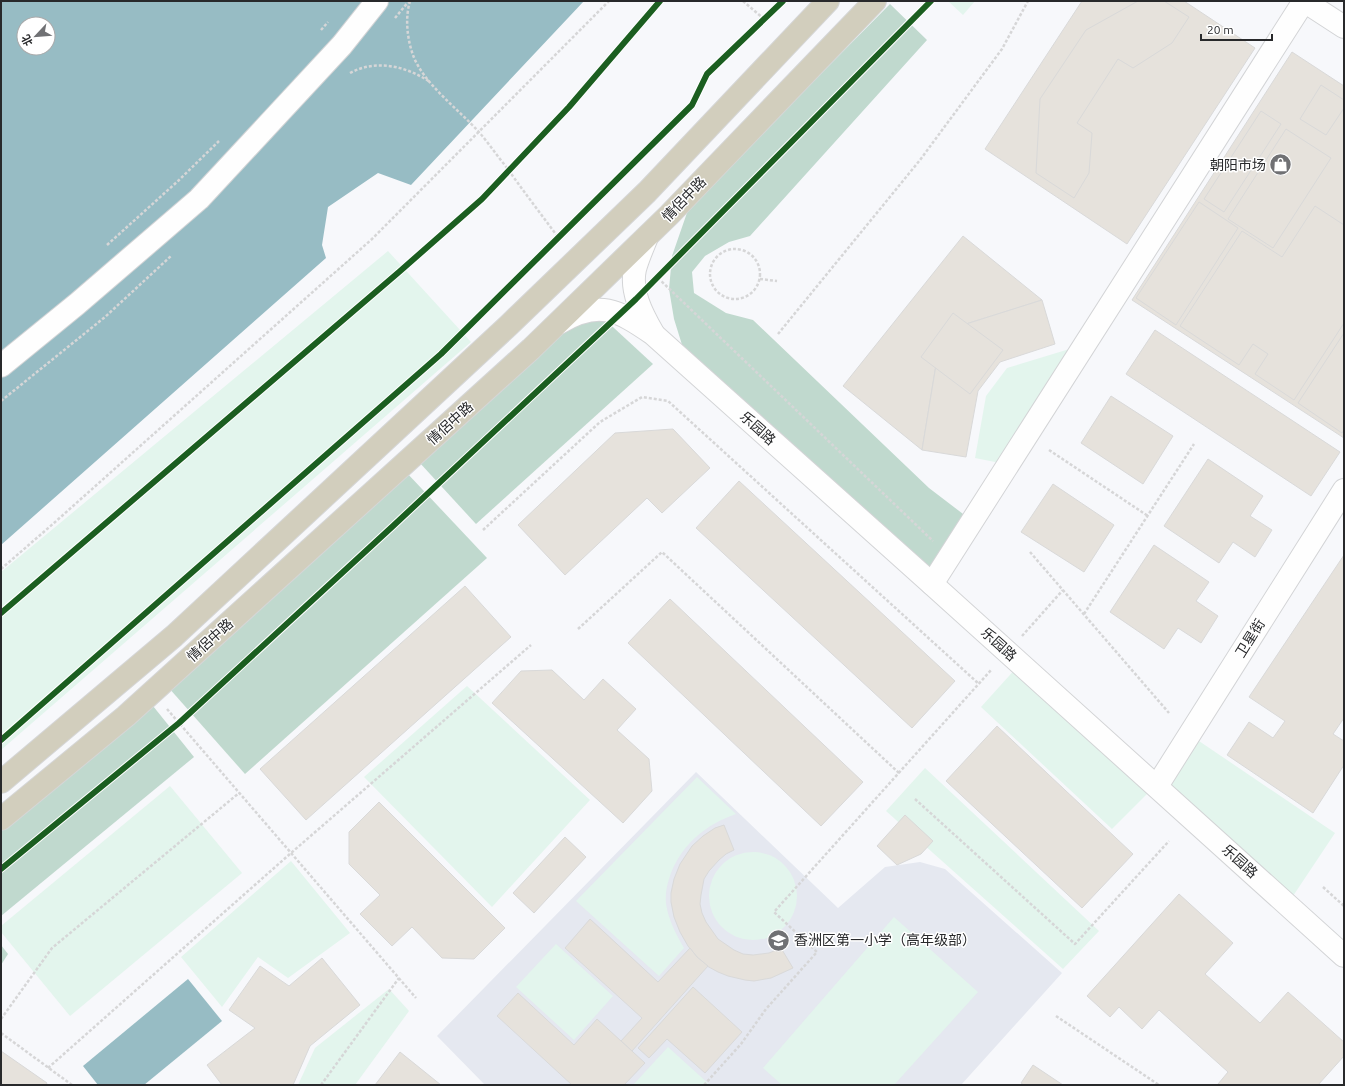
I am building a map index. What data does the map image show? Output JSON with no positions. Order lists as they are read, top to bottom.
{
  "streets": {
    "highway": ["情侶中路"],
    "street": ["乐园路", "卫星街"]
  },
  "crossings": [
    ["乐园路", "卫星街"]
  ],
  "places": {
    "shop": ["朝阳市场"],
    "school or university": ["香洲区第一小学（高年级部）"]
  },
  "scale_bar": "20 m",
  "north": "bottom left"
}
